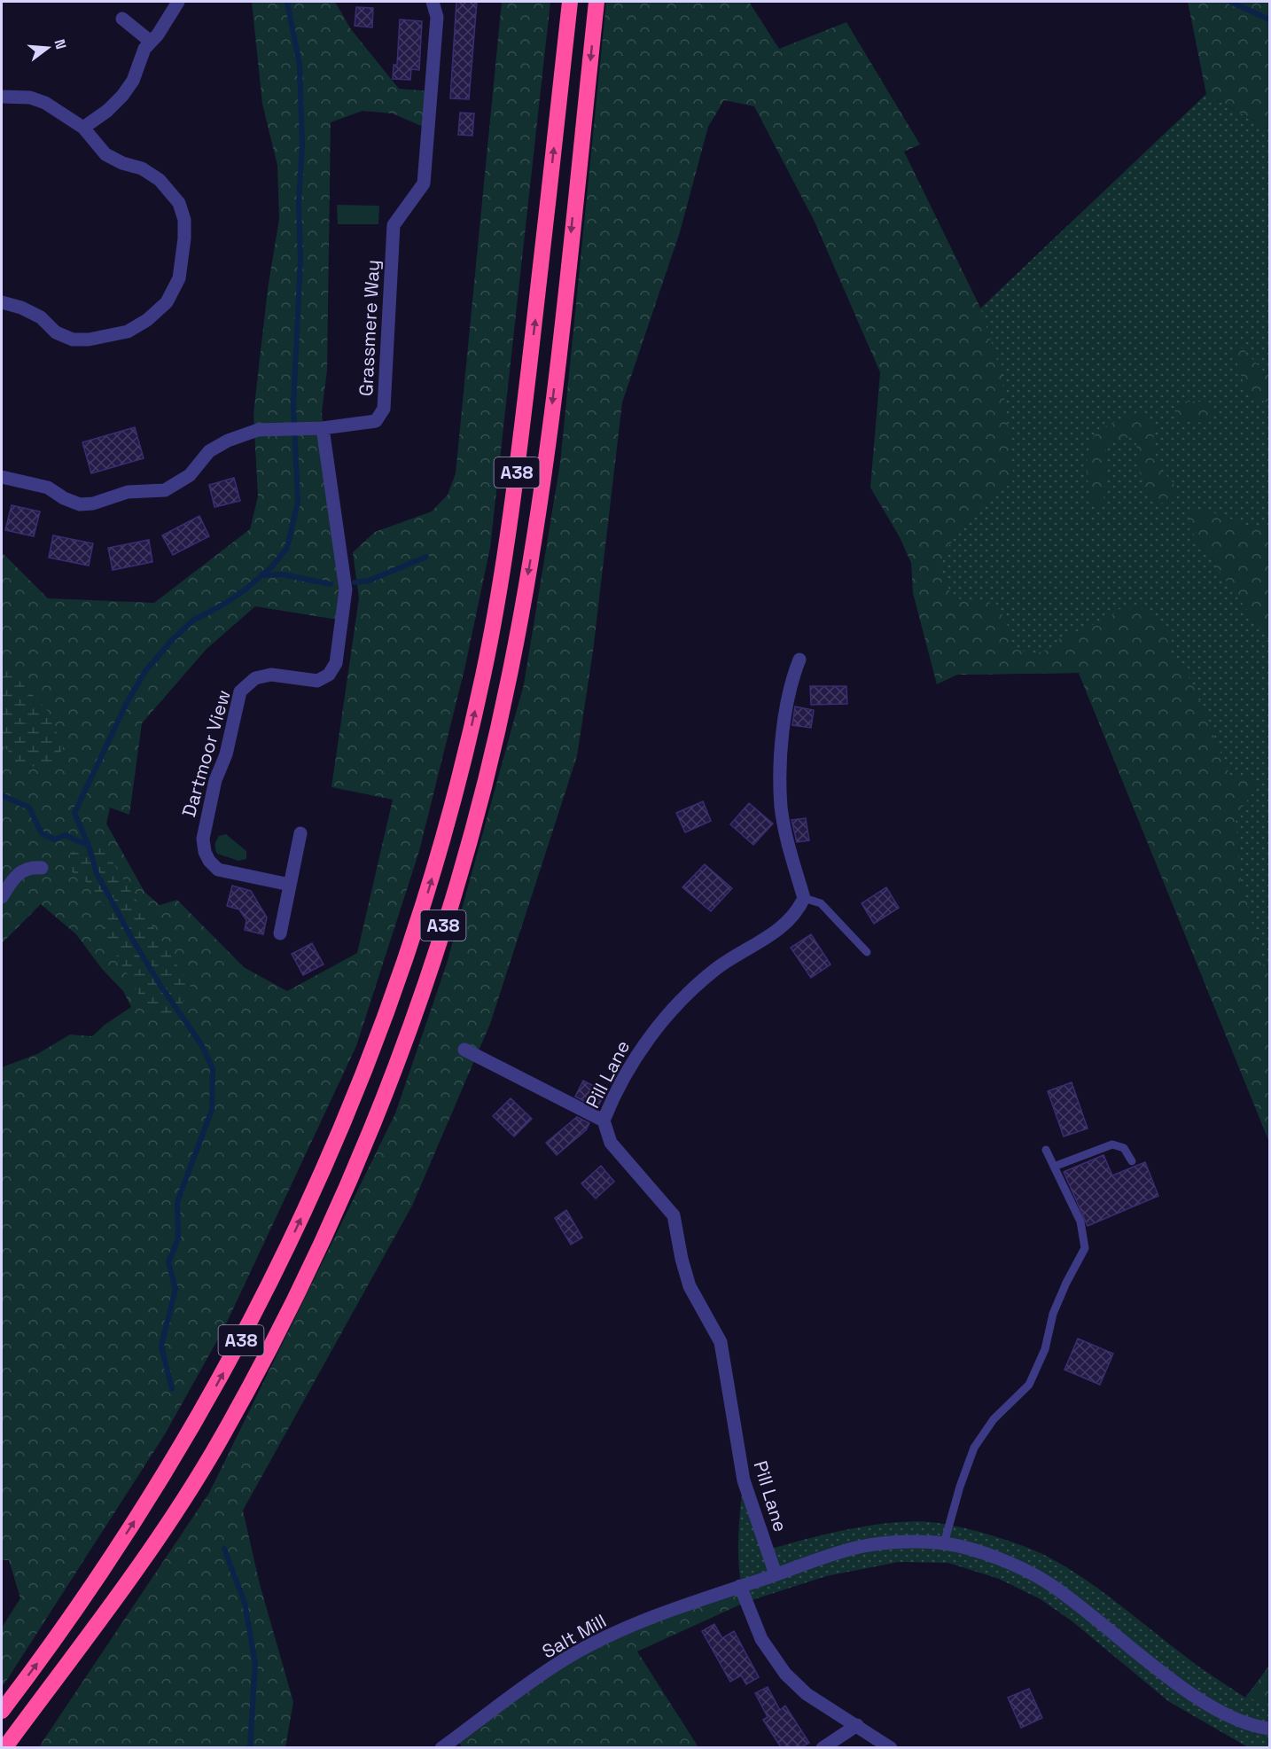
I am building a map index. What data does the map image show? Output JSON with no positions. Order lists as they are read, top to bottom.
{
  "streets": {
    "highway": ["A38"],
    "street": [
      "Grassmere Way",
      "Dartmoor View",
      "Pill Lane",
      "Salt Mill"
    ]
  },
  "crossings": [
    ["Grassmere Way", "Dartmoor View"],
    ["Pill Lane", "Salt Mill"]
  ],
  "north": "right"
}
